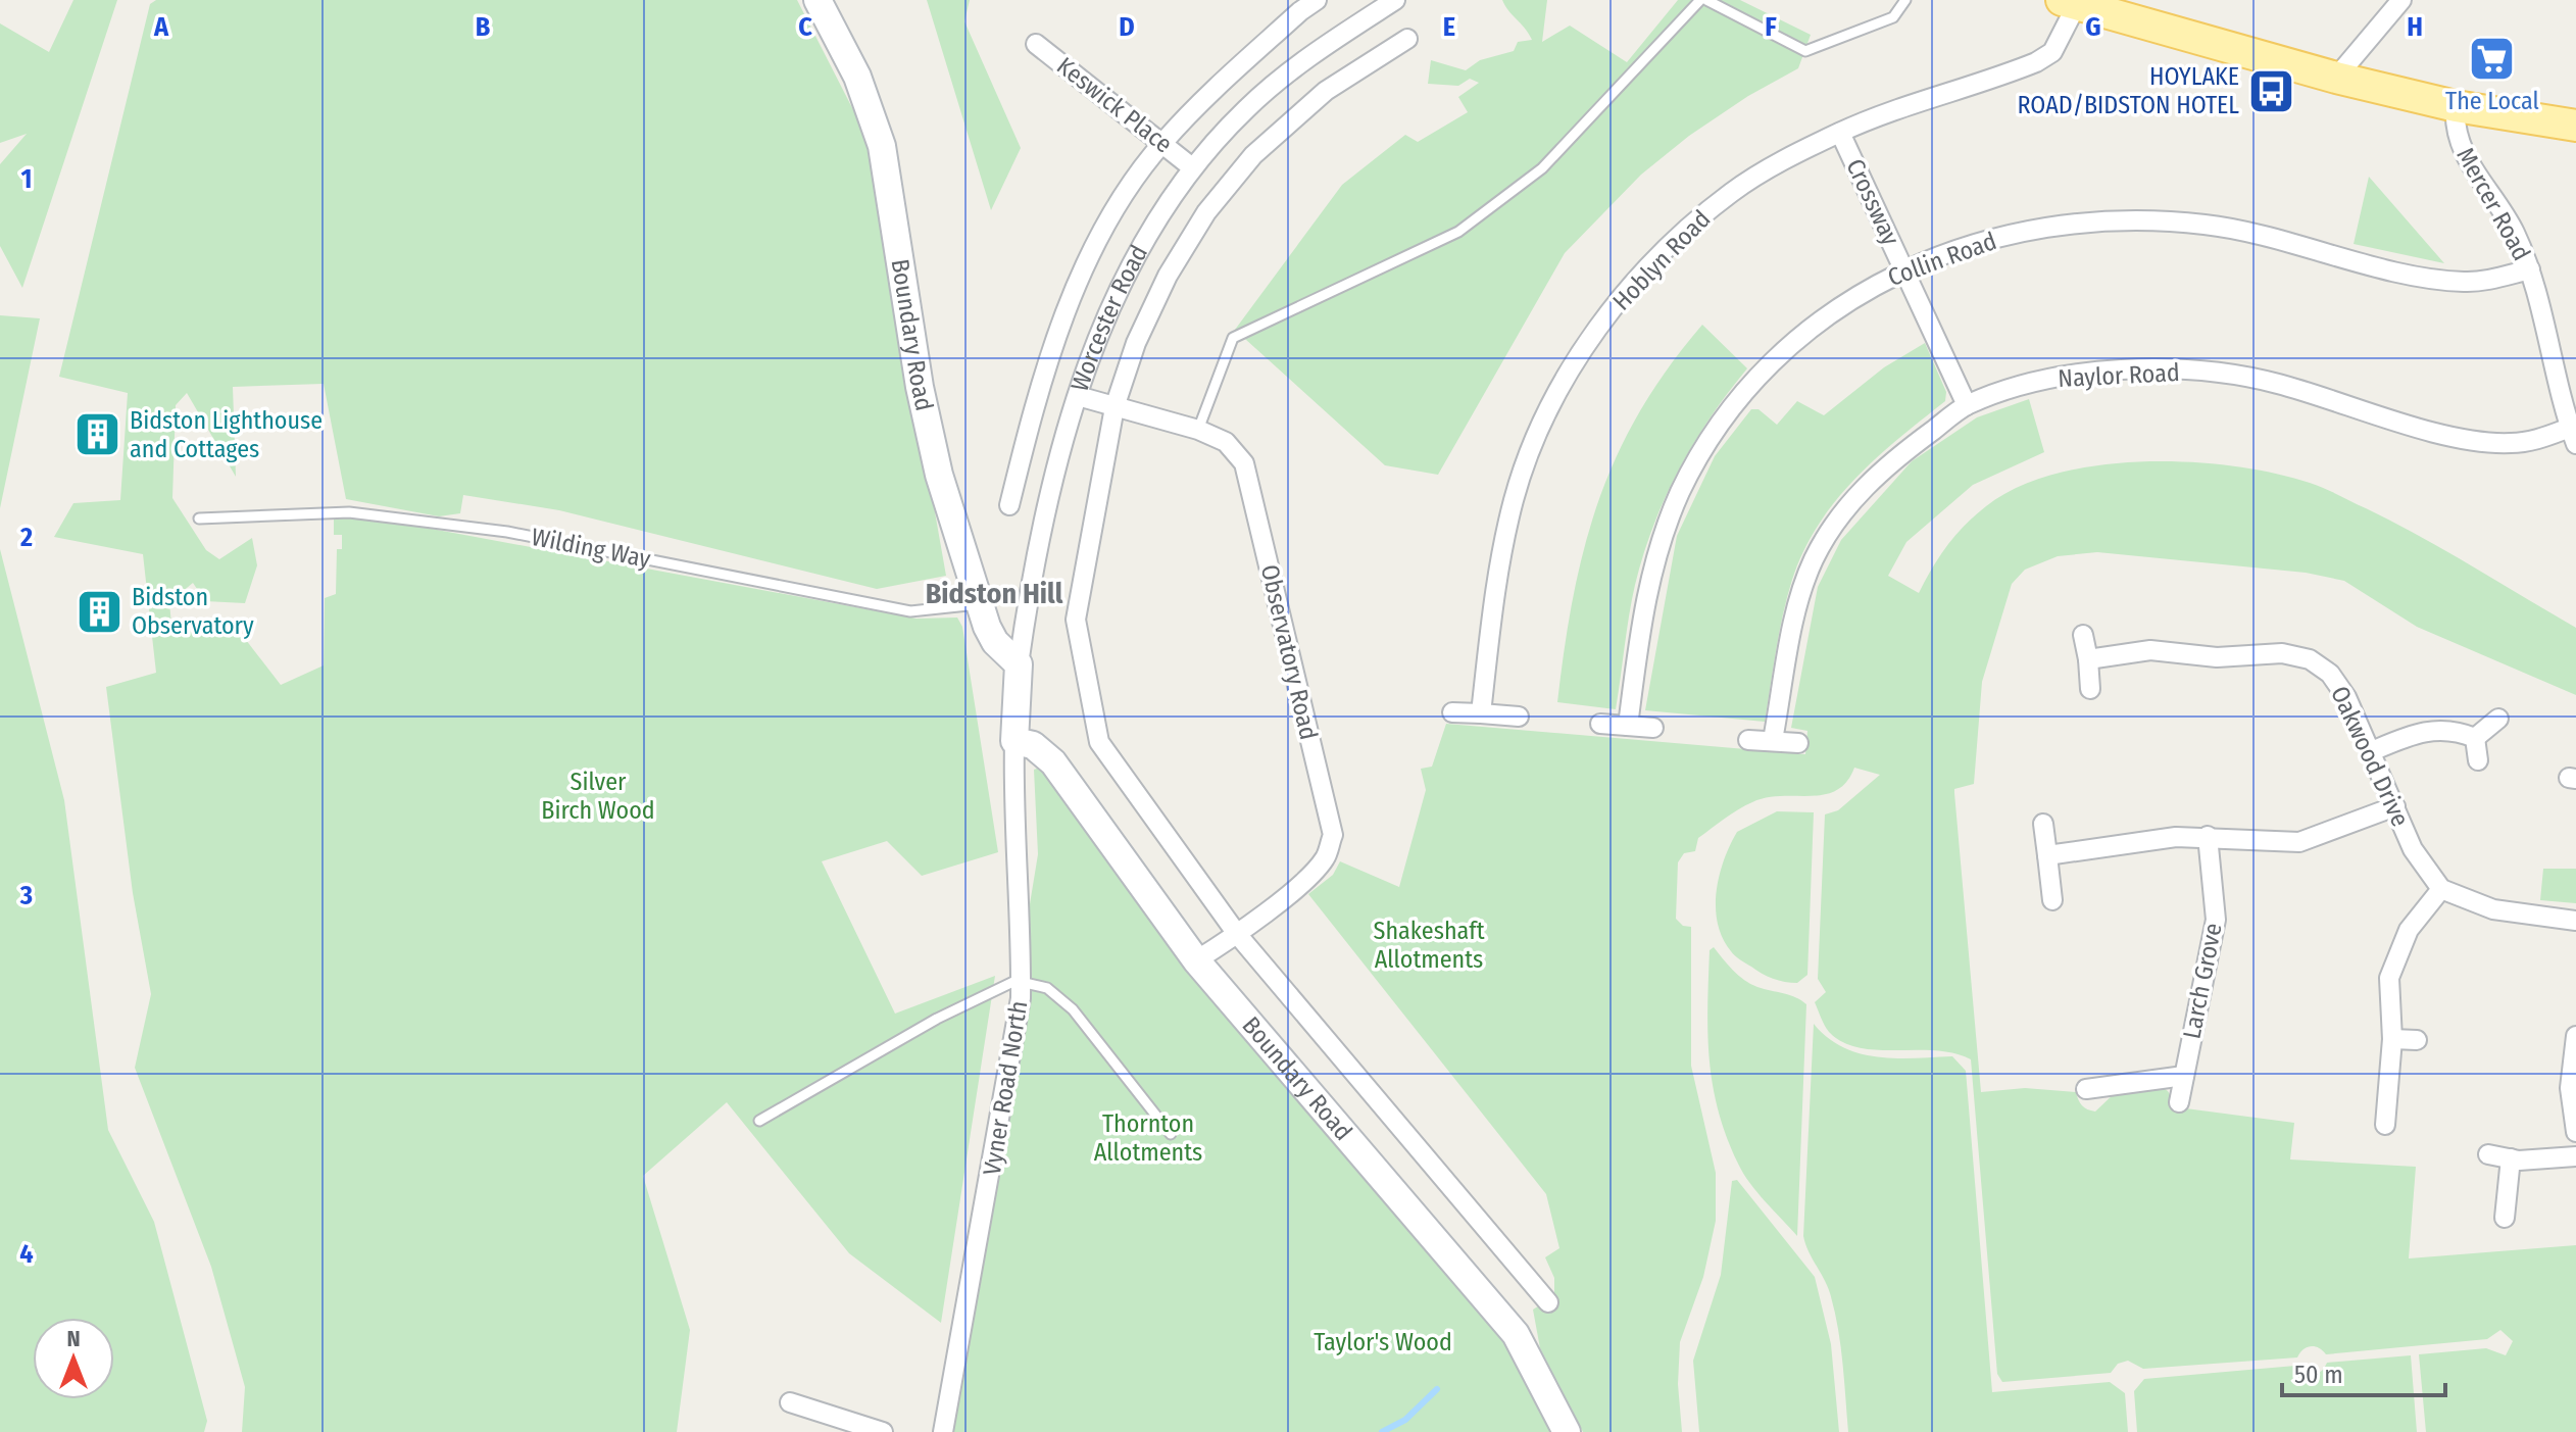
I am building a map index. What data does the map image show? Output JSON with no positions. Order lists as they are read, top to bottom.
{
  "streets": {
    "main road": ["Worcester Road", "Boundary Road"],
    "street": [
      "Keswick Place",
      "Crossway",
      "Mercer Road",
      "Collin Road",
      "Hoblyn Road",
      "Naylor Road",
      "Observatory Road",
      "Oakwood Drive",
      "Larch Grove",
      "Vyner Road North"
    ],
    "lane": ["Wilding Way"]
  },
  "crossings": [
    ["Keswick Place", "Worcester Road"],
    ["Crossway", "Collin Road"],
    ["Crossway", "Hoblyn Road"],
    ["Crossway", "Naylor Road"],
    ["Mercer Road", "Collin Road"],
    ["Mercer Road", "Naylor Road"],
    ["Worcester Road", "Boundary Road"],
    ["Worcester Road", "Observatory Road"],
    ["Worcester Road", "Vyner Road North"],
    ["Boundary Road", "Wilding Way"],
    ["Boundary Road", "Observatory Road"],
    ["Boundary Road", "Vyner Road North"]
  ],
  "districts": ["Bidston Hill"],
  "parks": [
    "Silver Birch Wood",
    "Shakeshaft Allotments",
    "Thornton Allotments",
    "Taylor's Wood"
  ],
  "places": {
    "supermarket": ["The Local"],
    "bus stop": ["HOYLAKE ROAD/BIDSTON HOTEL"],
    "building": ["Bidston Lighthouse and Cottages", "Bidston Observatory"]
  },
  "scale_bar": "50 m",
  "north": "top",
  "grid": {
    "columns": [
      "A",
      "B",
      "C",
      "D",
      "E",
      "F",
      "G",
      "H"
    ],
    "rows": [
      "1",
      "2",
      "3",
      "4"
    ]
  }
}
